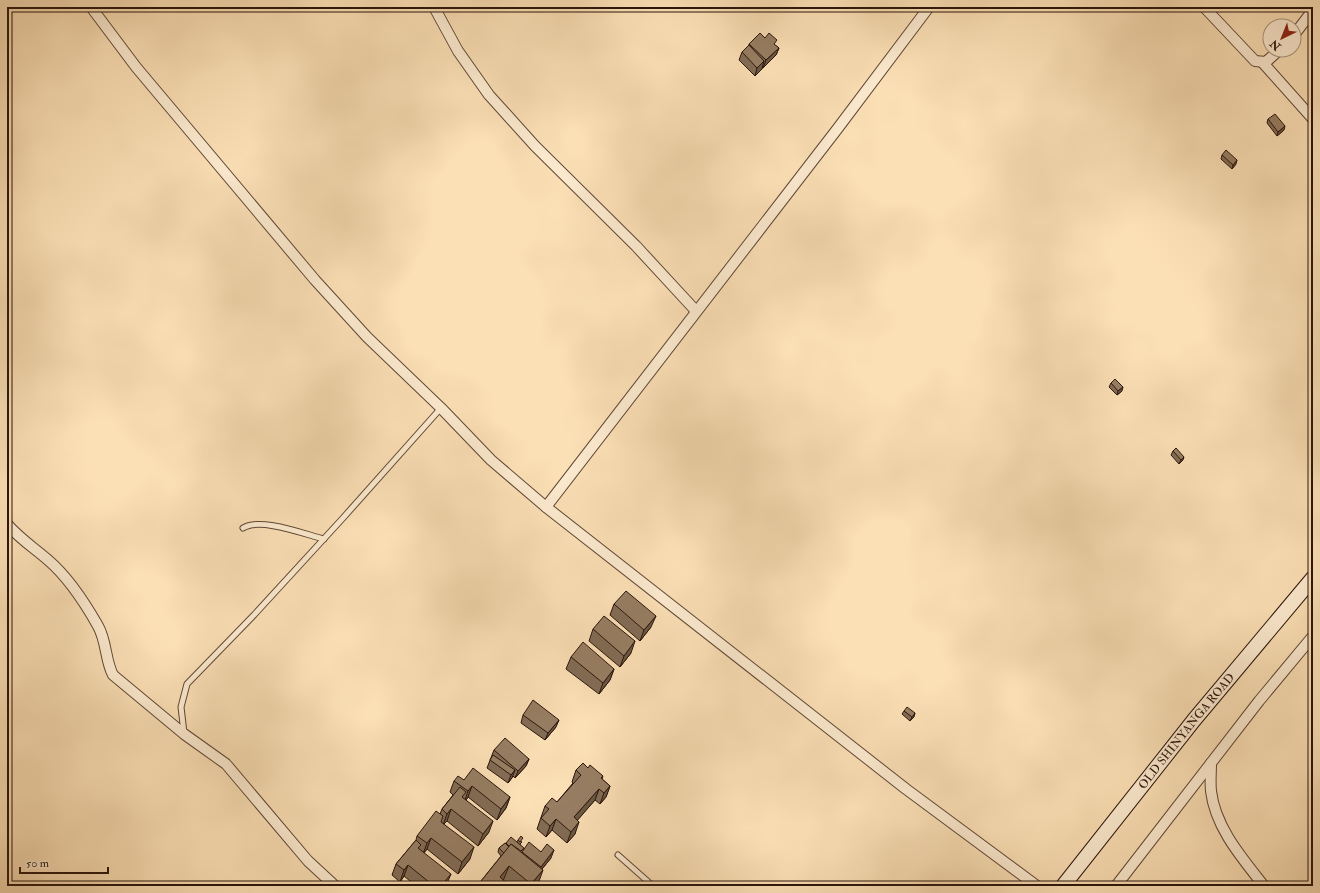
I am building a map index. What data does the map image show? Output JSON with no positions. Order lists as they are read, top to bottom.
{
  "streets": {
    "main road": ["OLD SHINYANGA ROAD"]
  },
  "scale_bar": "50 m",
  "north": "bottom left"
}
